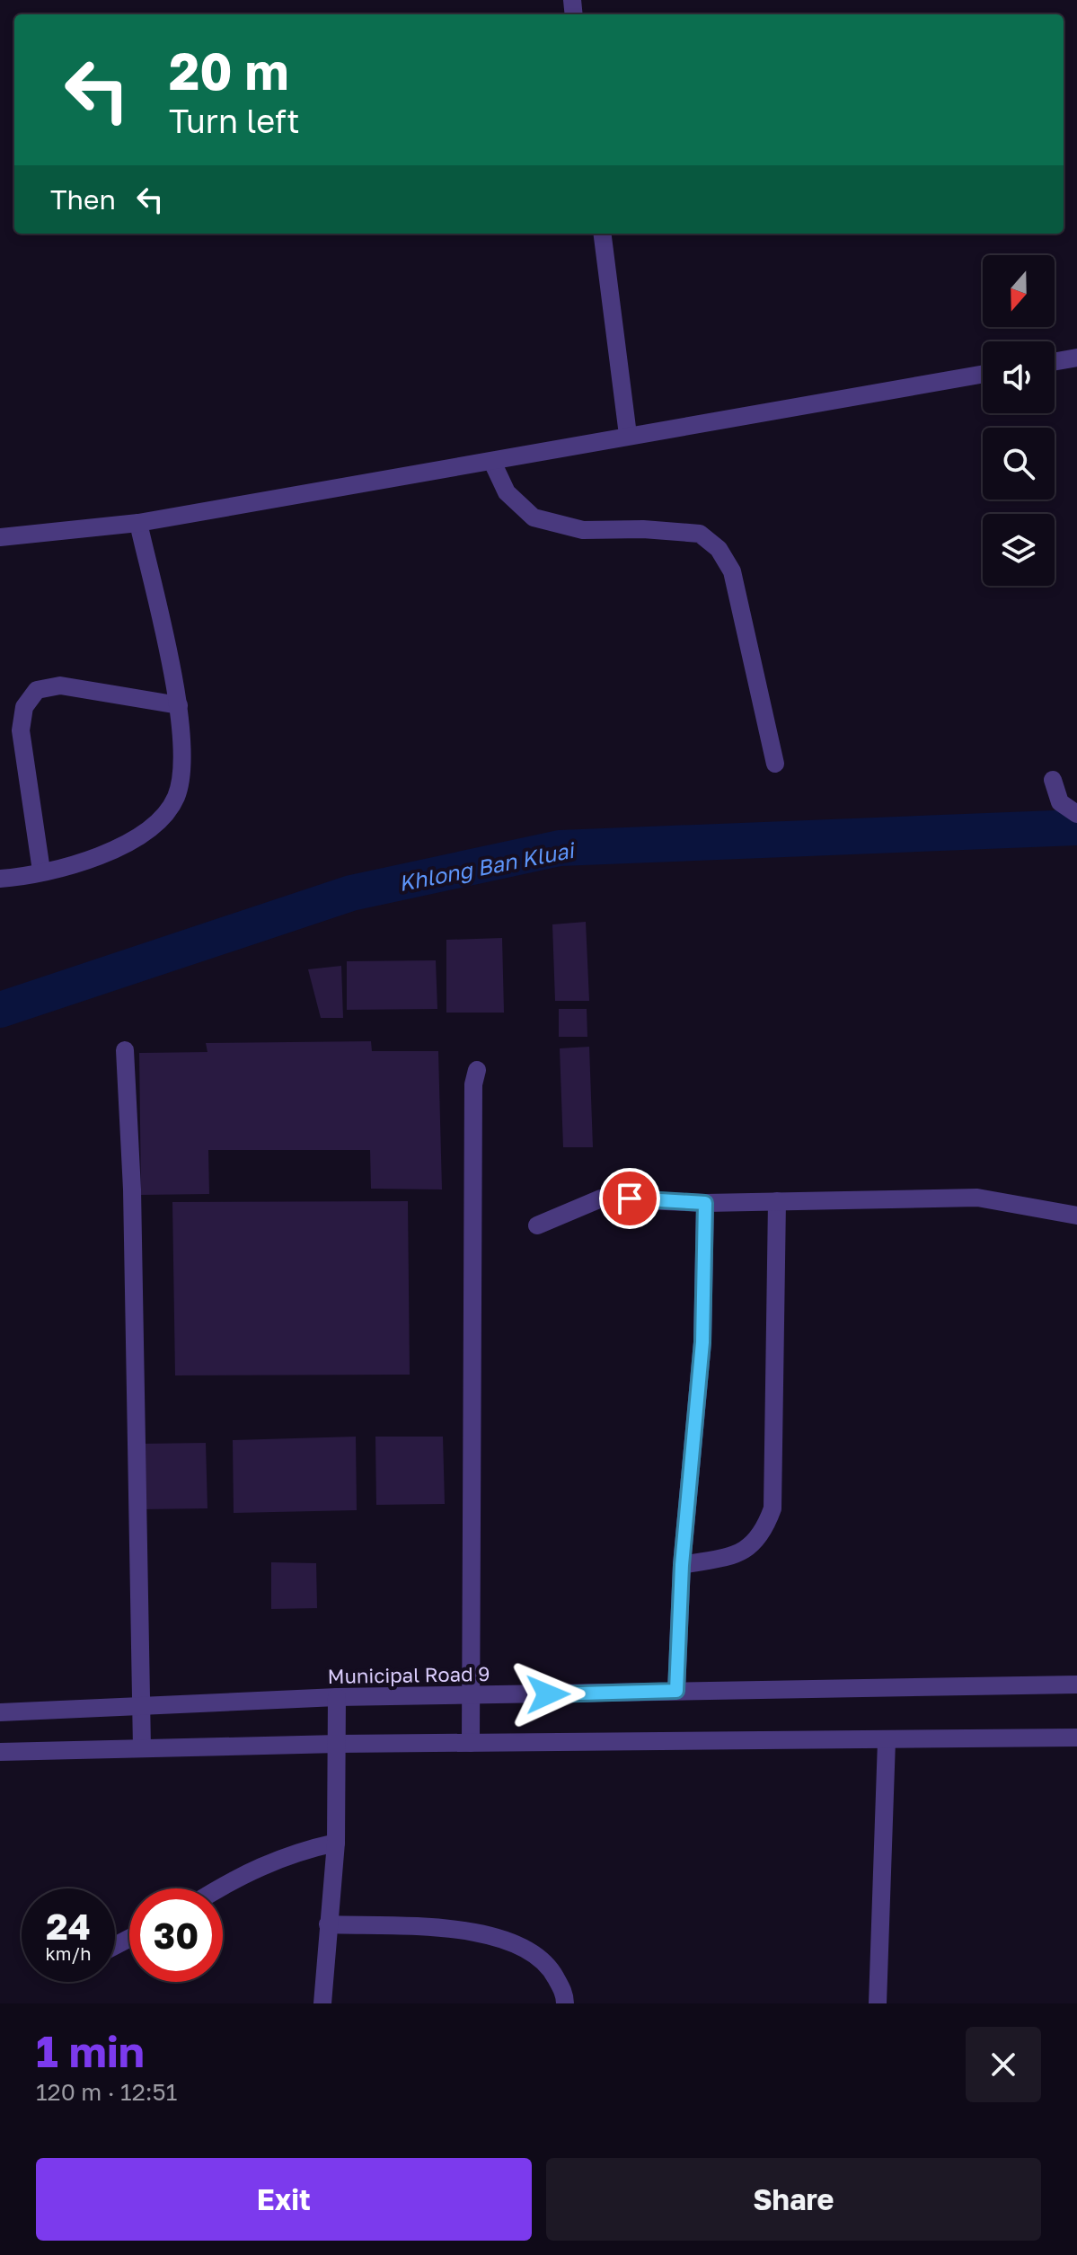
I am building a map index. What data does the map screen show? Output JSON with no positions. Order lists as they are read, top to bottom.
{
  "streets": {
    "street": ["Municipal Road 9"]
  },
  "water": ["Khlong Ban Kluai"],
  "north": "bottom",
  "page": {
    "turn": ["20 m", "Turn left"],
    "then": "Then",
    "speed": "24 km/h",
    "limit": "30",
    "heading": ["1 min", "120 m · 12:51"],
    "buttons": ["Exit", "Share"]
  }
}
